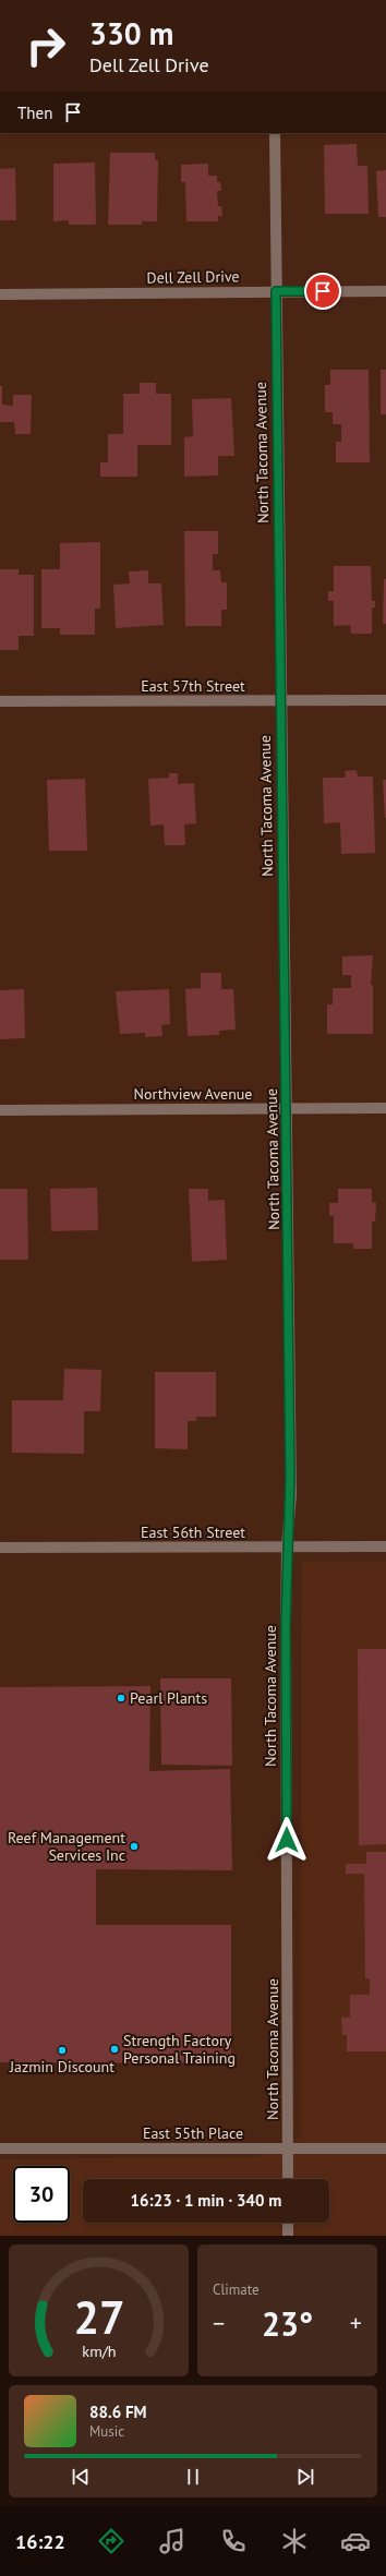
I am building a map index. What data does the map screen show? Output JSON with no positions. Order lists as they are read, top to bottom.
{
  "streets": {
    "street": [
      "Dell Zell Drive",
      "North Tacoma Avenue",
      "East 57th Street",
      "Northview Avenue",
      "East 56th Street",
      "East 55th Place"
    ]
  },
  "crossings": [
    ["Dell Zell Drive", "North Tacoma Avenue"],
    ["North Tacoma Avenue", "East 57th Street"],
    ["North Tacoma Avenue", "Northview Avenue"],
    ["North Tacoma Avenue", "East 56th Street"],
    ["North Tacoma Avenue", "East 55th Place"]
  ],
  "places": [
    "Pearl Plants",
    "Reef Management Services Inc",
    "Strength Factory Personal Training",
    "Jazmin Discount"
  ],
  "page": {
    "turn": ["330 m", "Dell Zell Drive"],
    "then": "Then",
    "limit": "30",
    "trip": "16:23 · 1 min · 340 m",
    "tile": "Climate",
    "heat": ["−", "23°", "+"],
    "song": ["88.6 FM", "Music"],
    "tabs": "16:22",
    "gauge": ["27", "km/h"]
  }
}
